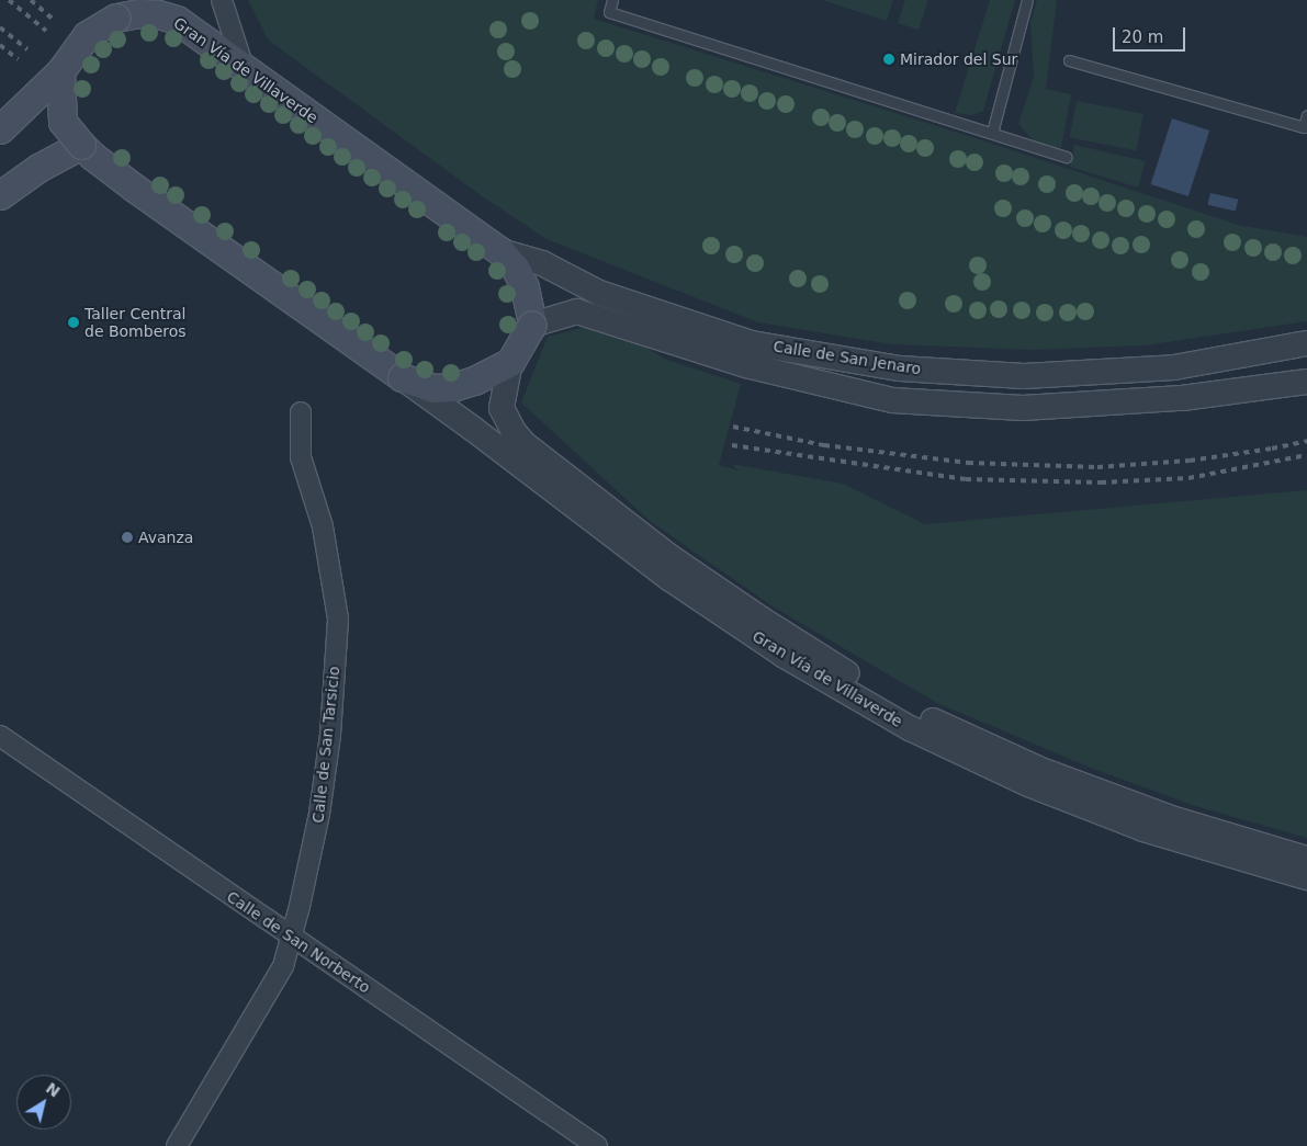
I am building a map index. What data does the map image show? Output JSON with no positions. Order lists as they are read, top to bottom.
{
  "streets": {
    "main road": ["Gran Vía de Villaverde"],
    "street": ["Calle de San Jenaro", "Calle de San Tarsicio", "Calle de San Norberto"]
  },
  "crossings": [
    ["Gran Vía de Villaverde", "Calle de San Jenaro"],
    ["Calle de San Tarsicio", "Calle de San Norberto"]
  ],
  "places": ["Mirador del Sur", "Taller Central de Bomberos", "Avanza"],
  "scale_bar": "20 m",
  "north": "top right"
}
